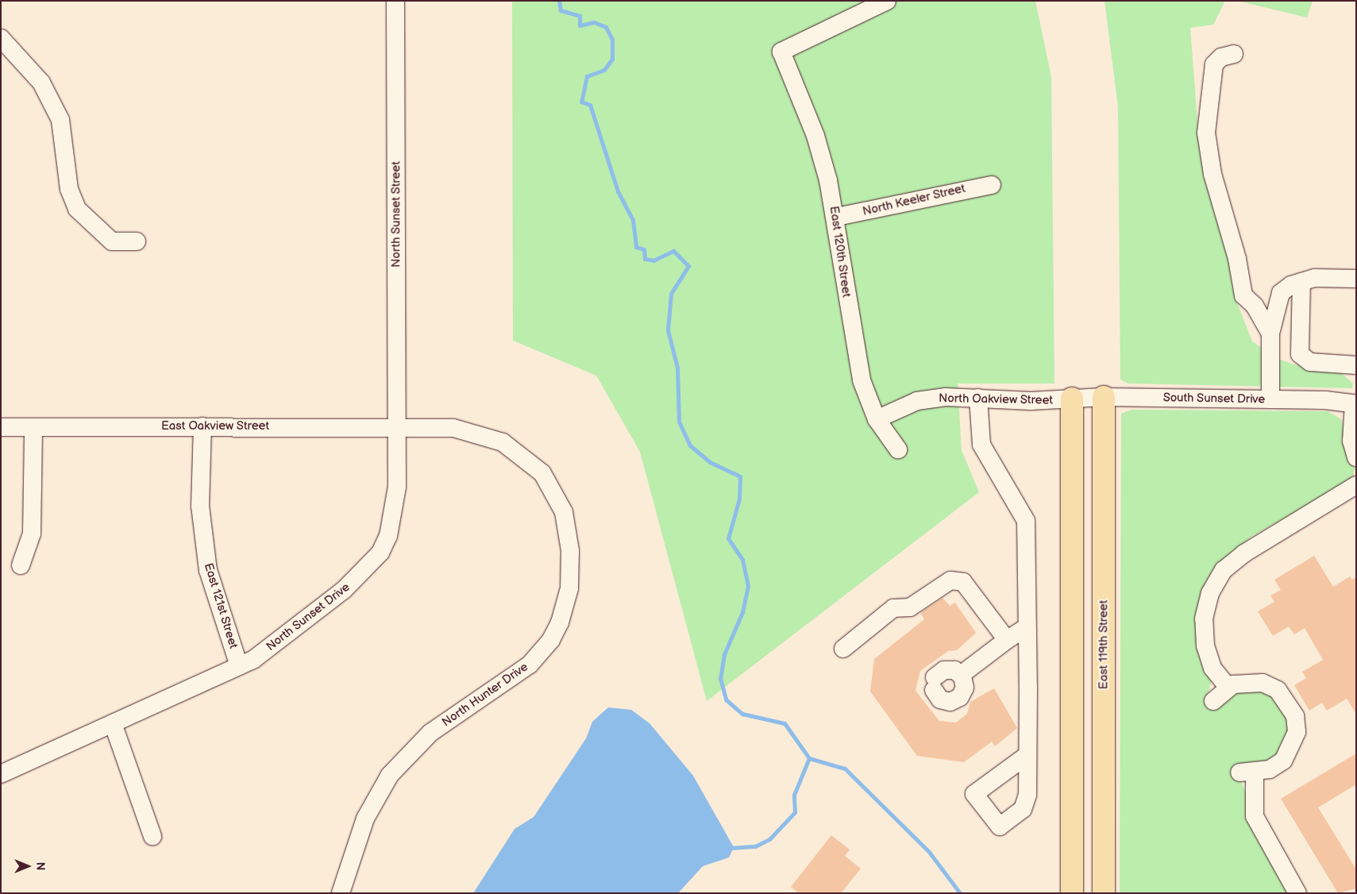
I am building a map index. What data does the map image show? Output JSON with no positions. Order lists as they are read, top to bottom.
{
  "streets": {
    "main road": ["East 119th Street"],
    "street": [
      "North Keeler Street",
      "North Sunset Street",
      "East 120th Street",
      "South Sunset Drive",
      "North Oakview Street",
      "East Oakview Street",
      "East 121st Street",
      "North Sunset Drive",
      "North Hunter Drive"
    ]
  },
  "crossings": [
    ["North Keeler Street", "East 120th Street"],
    ["North Sunset Street", "East Oakview Street"],
    ["North Sunset Street", "North Sunset Drive"],
    ["North Sunset Street", "North Hunter Drive"],
    ["East 120th Street", "North Oakview Street"],
    ["South Sunset Drive", "North Oakview Street"],
    ["South Sunset Drive", "East 119th Street"],
    ["East Oakview Street", "East 121st Street"],
    ["East Oakview Street", "North Sunset Drive"],
    ["East Oakview Street", "North Hunter Drive"],
    ["East 121st Street", "North Sunset Drive"],
    ["North Sunset Drive", "North Hunter Drive"]
  ],
  "north": "right"
}
